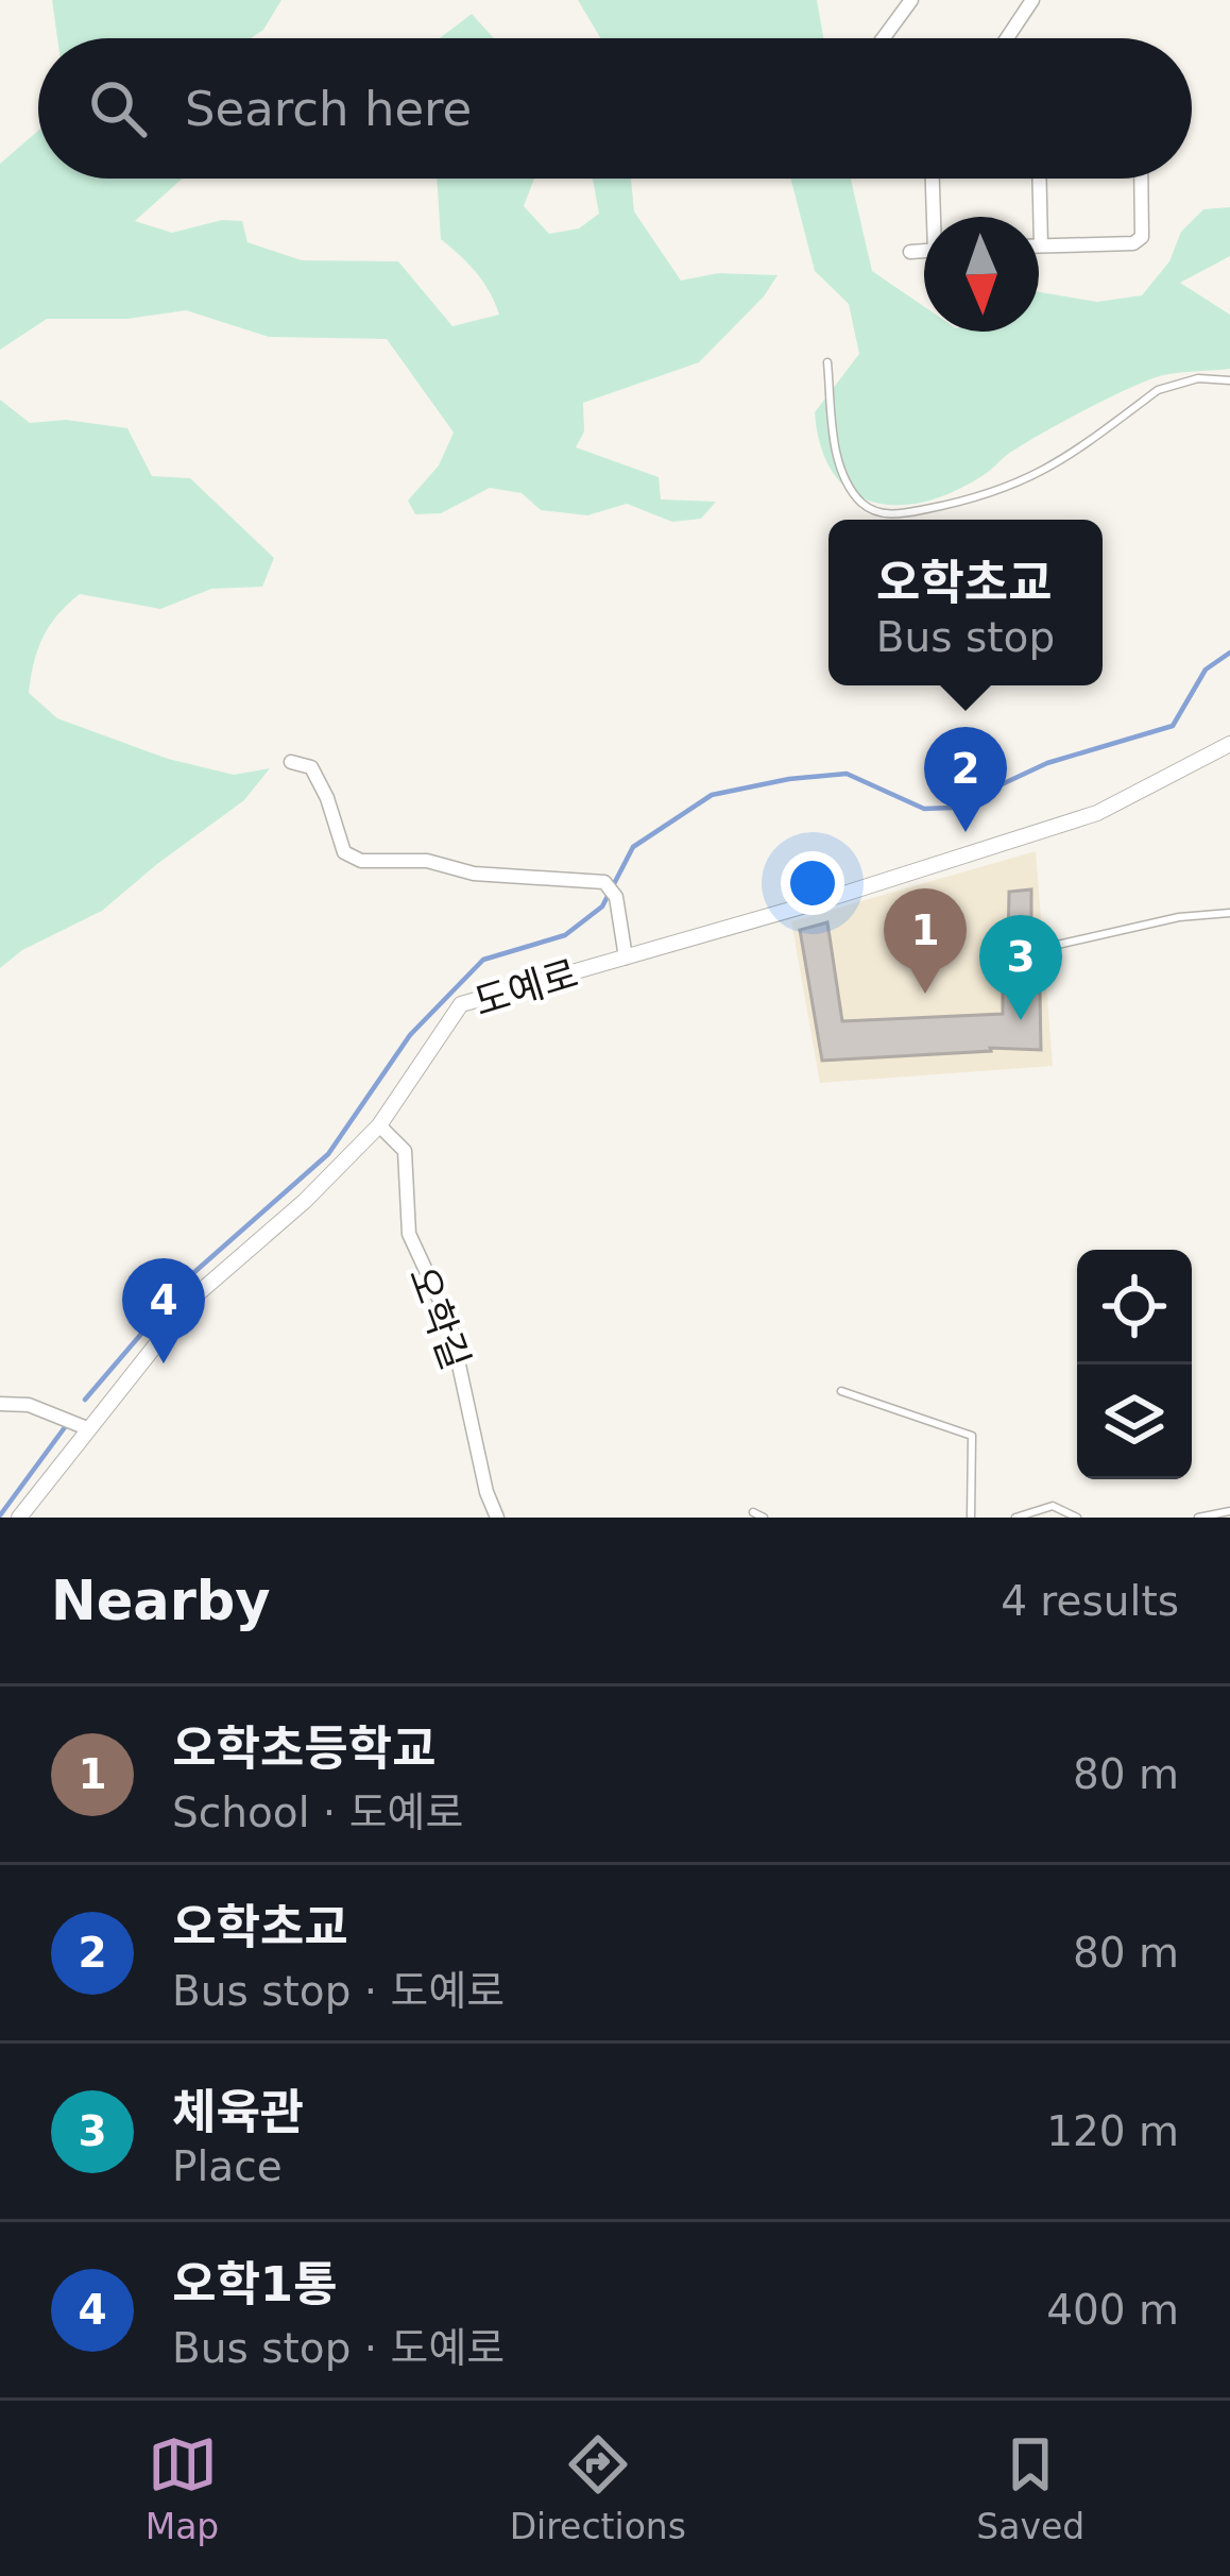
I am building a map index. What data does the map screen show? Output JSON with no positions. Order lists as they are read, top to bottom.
{
  "streets": {
    "street": ["도예로", "오학길"]
  },
  "crossings": [
    ["도예로", "오학길"]
  ],
  "north": "bottom",
  "page": {
    "search": "Search here",
    "popup": ["오학초교", "Bus stop"],
    "pins": [
      "2",
      "1",
      "3",
      "4"
    ],
    "heading": ["Nearby", "4 results"],
    "list": [
      {
        "mark": "1",
        "name": "오학초등학교",
        "note": "School · 도예로",
        "value": "80 m"
      },
      {
        "mark": "2",
        "name": "오학초교",
        "note": "Bus stop · 도예로",
        "value": "80 m"
      },
      {
        "mark": "3",
        "name": "체육관",
        "note": "Place",
        "value": "120 m"
      },
      {
        "mark": "4",
        "name": "오학1통",
        "note": "Bus stop · 도예로",
        "value": "400 m"
      }
    ],
    "nav": ["Map", "Directions", "Saved"]
  }
}
